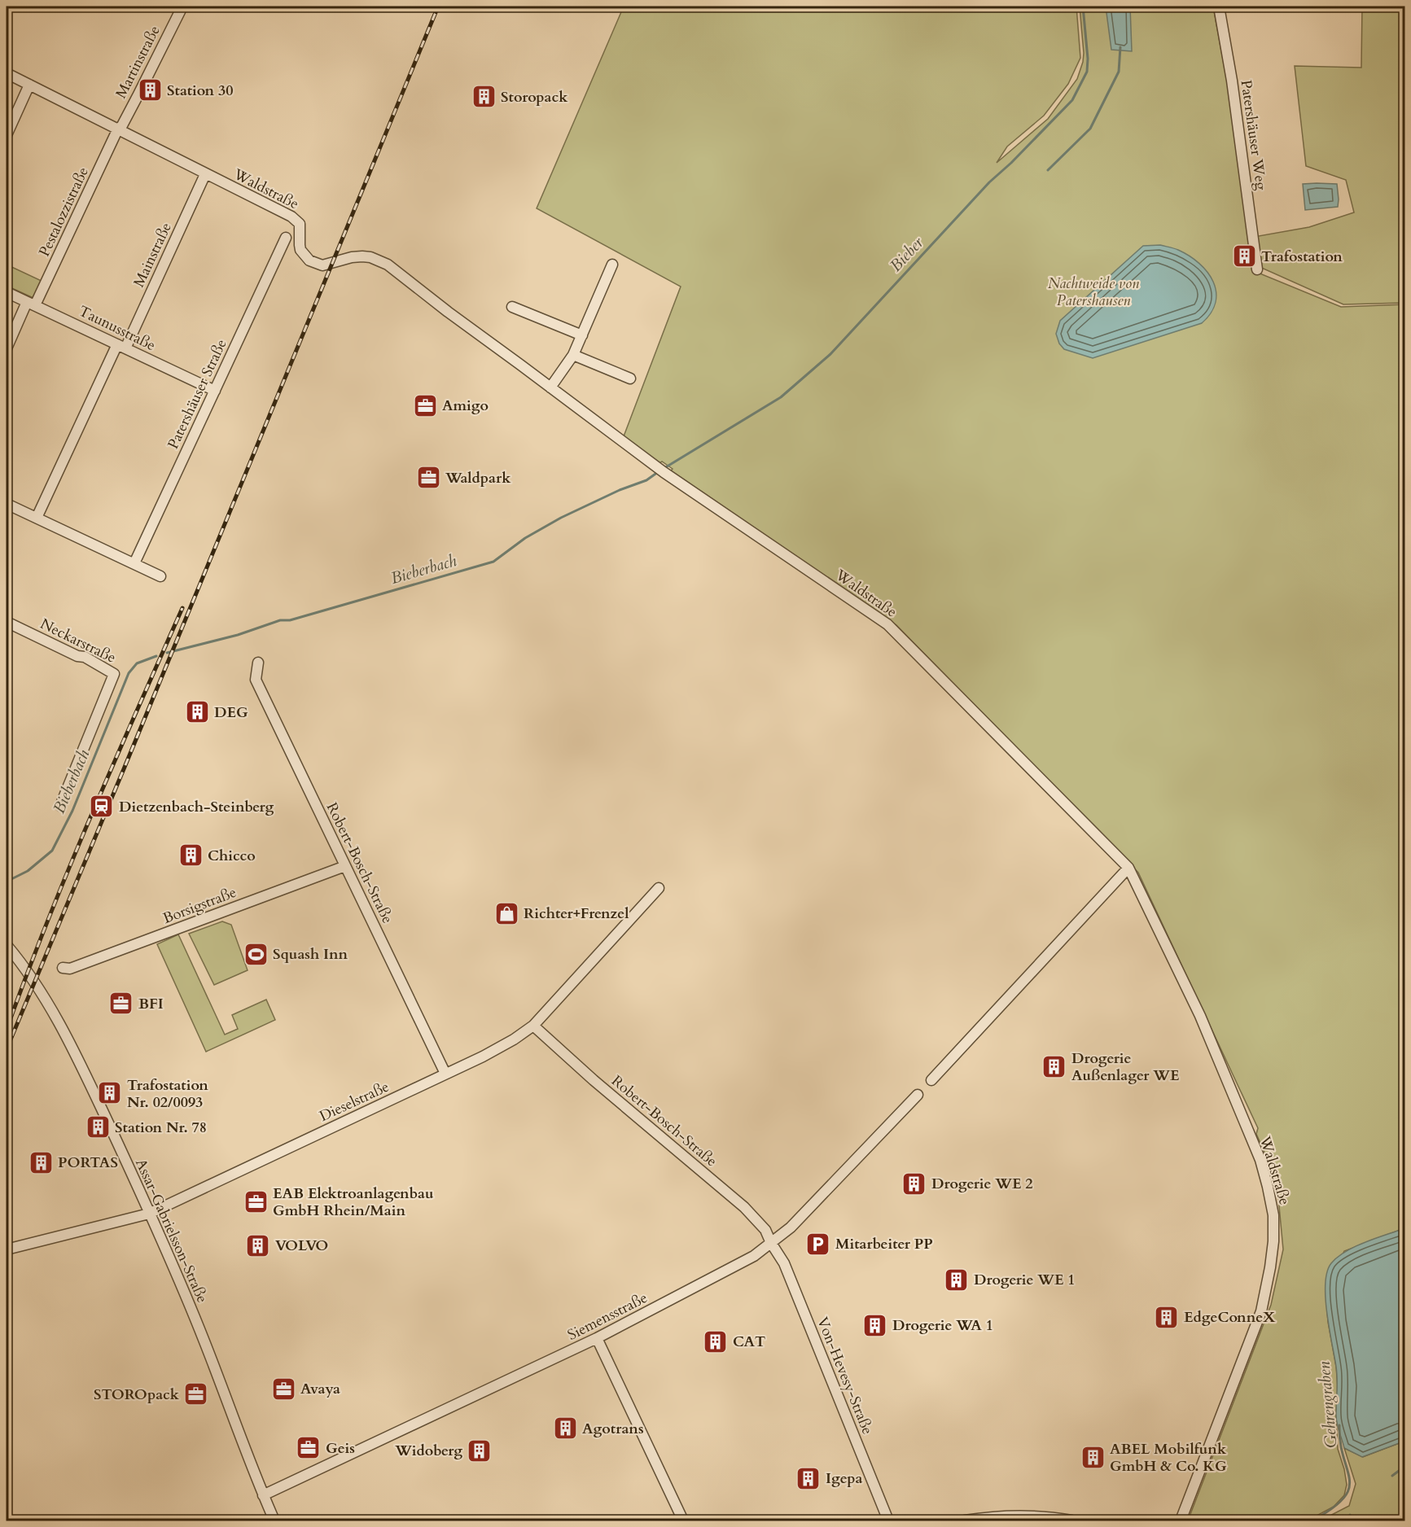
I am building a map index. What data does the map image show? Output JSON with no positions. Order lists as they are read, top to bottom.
{
  "streets": {
    "street": [
      "Martinstraße",
      "Patershäuser Weg",
      "Waldstraße",
      "Pestalozzistraße",
      "Mainstraße",
      "Taunusstraße",
      "Patershäuser Straße",
      "Neckarstraße",
      "Robert-Bosch-Straße",
      "Borsigstraße",
      "Dieselstraße",
      "Assar-Gabrielsson-Straße",
      "Siemensstraße",
      "Von-Hevesy-Straße"
    ]
  },
  "crossings": [
    ["Martinstraße", "Waldstraße"],
    ["Martinstraße", "Pestalozzistraße"],
    ["Waldstraße", "Pestalozzistraße"],
    ["Waldstraße", "Mainstraße"],
    ["Pestalozzistraße", "Taunusstraße"],
    ["Mainstraße", "Taunusstraße"],
    ["Taunusstraße", "Patershäuser Straße"],
    ["Robert-Bosch-Straße", "Borsigstraße"],
    ["Robert-Bosch-Straße", "Dieselstraße"],
    ["Robert-Bosch-Straße", "Siemensstraße"],
    ["Robert-Bosch-Straße", "Von-Hevesy-Straße"],
    ["Dieselstraße", "Assar-Gabrielsson-Straße"],
    ["Assar-Gabrielsson-Straße", "Siemensstraße"],
    ["Siemensstraße", "Von-Hevesy-Straße"]
  ],
  "water": ["Bieber", "Bieberbach", "Gehrengraben"],
  "parks": ["Nachtweide von Patershausen"],
  "places": {
    "building": [
      "Station 30",
      "Storopack",
      "Trafostation",
      "DEG",
      "Chicco",
      "Drogerie Außenlager WE",
      "Trafostation Nr. 02/0093",
      "Station Nr. 78",
      "PORTAS",
      "Drogerie WE 2",
      "VOLVO",
      "Drogerie WE 1",
      "EdgeConneX",
      "Drogerie WA 1",
      "CAT",
      "Agotrans",
      "Widoberg",
      "ABEL Mobilfunk GmbH & Co. KG",
      "Igepa"
    ],
    "office": [
      "Amigo",
      "Waldpark",
      "BFI",
      "EAB Elektroanlagenbau GmbH Rhein/Main",
      "Avaya",
      "STOROpack",
      "Geis"
    ],
    "station": ["Dietzenbach-Steinberg"],
    "shop": ["Richter+Frenzel"],
    "sports": ["Squash Inn"],
    "parking": ["Mitarbeiter PP"]
  }
}
